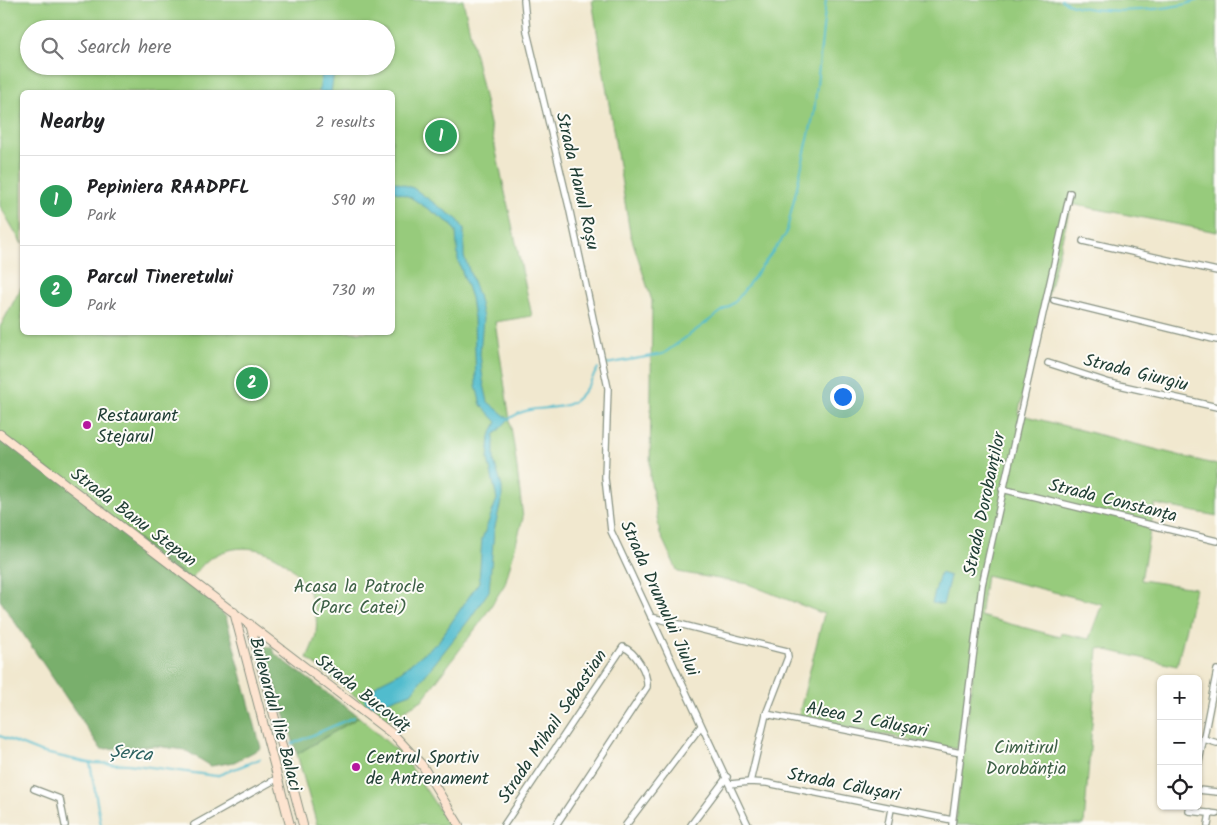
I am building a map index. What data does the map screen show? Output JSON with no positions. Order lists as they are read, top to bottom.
{
  "streets": {
    "main road": ["Strada Banu Stepan", "Strada Bucovăț", "Bulevardul Ilie Balaci"],
    "street": [
      "Strada Hanul Roșu",
      "Strada Giurgiu",
      "Strada Constanța",
      "Strada Dorobanților",
      "Strada Drumului Jiului",
      "Aleea 2 Călușari",
      "Strada Mihail Sebastian",
      "Strada Călușari"
    ]
  },
  "crossings": [
    ["Strada Hanul Roșu", "Strada Drumului Jiului"],
    ["Strada Constanța", "Strada Dorobanților"],
    ["Strada Dorobanților", "Aleea 2 Călușari"],
    ["Strada Dorobanților", "Strada Călușari"],
    ["Strada Banu Stepan", "Strada Bucovăț"],
    ["Strada Banu Stepan", "Bulevardul Ilie Balaci"],
    ["Strada Drumului Jiului", "Strada Călușari"],
    ["Strada Bucovăț", "Bulevardul Ilie Balaci"]
  ],
  "water": ["Șerca"],
  "parks": ["Acasa la Patrocle (Parc Catei)", "Cimitirul Dorobănția"],
  "places": ["Restaurant Stejarul", "Centrul Sportiv de Antrenament"],
  "page": {
    "search": "Search here",
    "heading": ["Nearby", "2 results"],
    "pins": ["1", "2"],
    "list": [
      {
        "mark": "1",
        "name": "Pepiniera RAADPFL",
        "note": "Park",
        "value": "590 m"
      },
      {
        "mark": "2",
        "name": "Parcul Tineretului",
        "note": "Park",
        "value": "730 m"
      }
    ],
    "map_buttons": ["+", "−"]
  }
}
